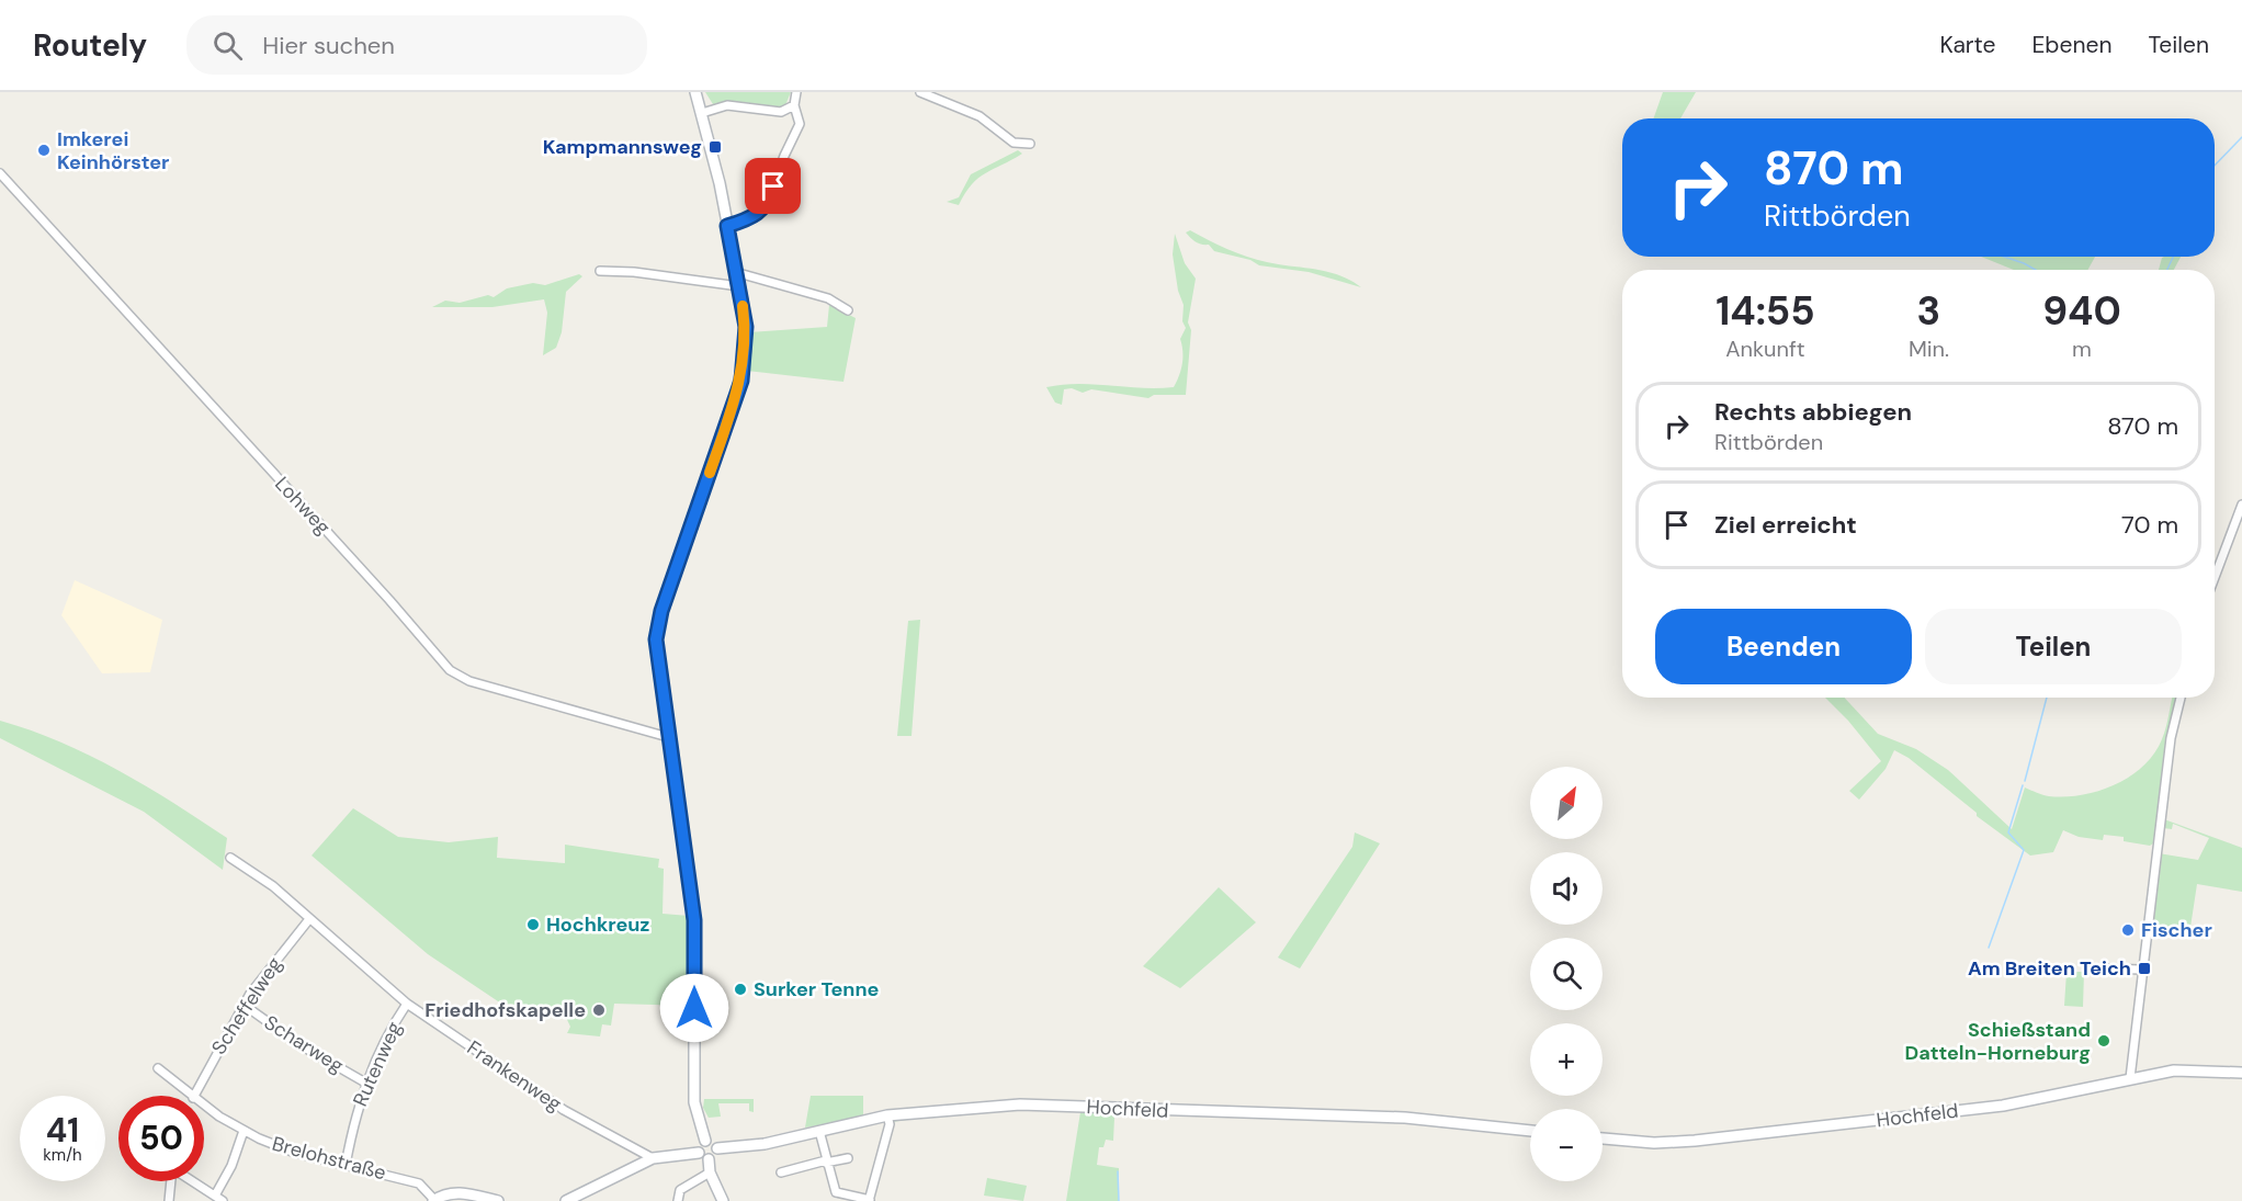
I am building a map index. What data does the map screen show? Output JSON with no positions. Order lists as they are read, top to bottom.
{
  "streets": {
    "street": [
      "Lohweg",
      "Scheffelweg",
      "Scharweg",
      "Rutenweg",
      "Frankenweg",
      "Hochfeld",
      "Brelohstraße"
    ]
  },
  "crossings": [
    ["Scheffelweg", "Scharweg"],
    ["Scheffelweg", "Frankenweg"],
    ["Scharweg", "Rutenweg"],
    ["Rutenweg", "Frankenweg"],
    ["Rutenweg", "Brelohstraße"]
  ],
  "places": {
    "transit": ["Kampmannsweg", "Am Breiten Teich"],
    "other": [
      "Imkerei Keinhörster",
      "Hochkreuz",
      "Fischer",
      "Surker Tenne",
      "Friedhofskapelle",
      "Schießstand Datteln-Horneburg"
    ]
  },
  "north": "top right",
  "page": {
    "header": "Routely",
    "search": "Hier suchen",
    "nav": ["Karte", "Ebenen", "Teilen"],
    "turn": ["870 m", "Rittbörden"],
    "eta": [
      "14:55",
      "Ankunft",
      "3",
      "Min.",
      "940",
      "m"
    ],
    "list": [
      {
        "name": "Rechts abbiegen",
        "note": "Rittbörden",
        "value": "870 m"
      },
      {
        "name": "Ziel erreicht",
        "value": "70 m"
      }
    ],
    "buttons": ["Beenden", "Teilen"],
    "map_buttons": ["+", "−"],
    "speed": "41 km/h",
    "limit": "50"
  }
}
